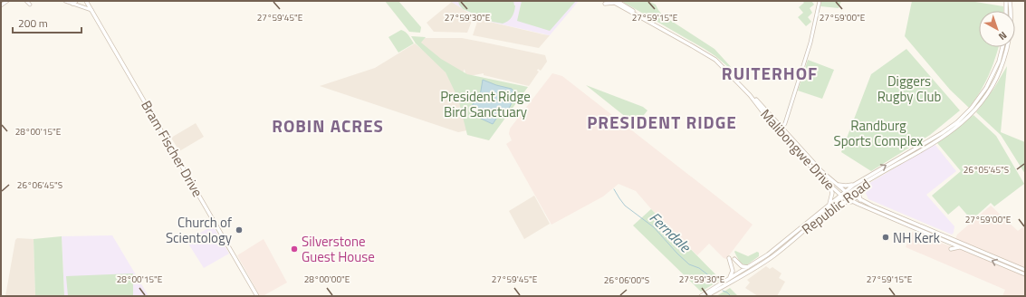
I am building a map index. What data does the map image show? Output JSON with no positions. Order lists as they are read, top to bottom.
{
  "streets": {
    "main road": ["Bram Fischer Drive", "Malibongwe Drive", "Republic Road"]
  },
  "crossings": [
    ["Malibongwe Drive", "Republic Road"]
  ],
  "districts": ["RUITERHOF", "PRESIDENT RIDGE", "ROBIN ACRES"],
  "water": ["Ferndale"],
  "parks": ["Diggers Rugby Club", "President Ridge Bird Sanctuary", "Randburg Sports Complex"],
  "places": ["Church of Scientology", "NH Kerk", "Silverstone Guest House"],
  "scale_bar": "200 m",
  "north": "bottom right",
  "coordinates": [
    "27°59'30\"E",
    "27°59'45\"E",
    "27°59'15\"E",
    "27°59'00\"E",
    "28°00'15\"E",
    "26°05'45\"S",
    "26°06'45\"S",
    "28°00'00\"E",
    "26°06'00\"S"
  ]
}
